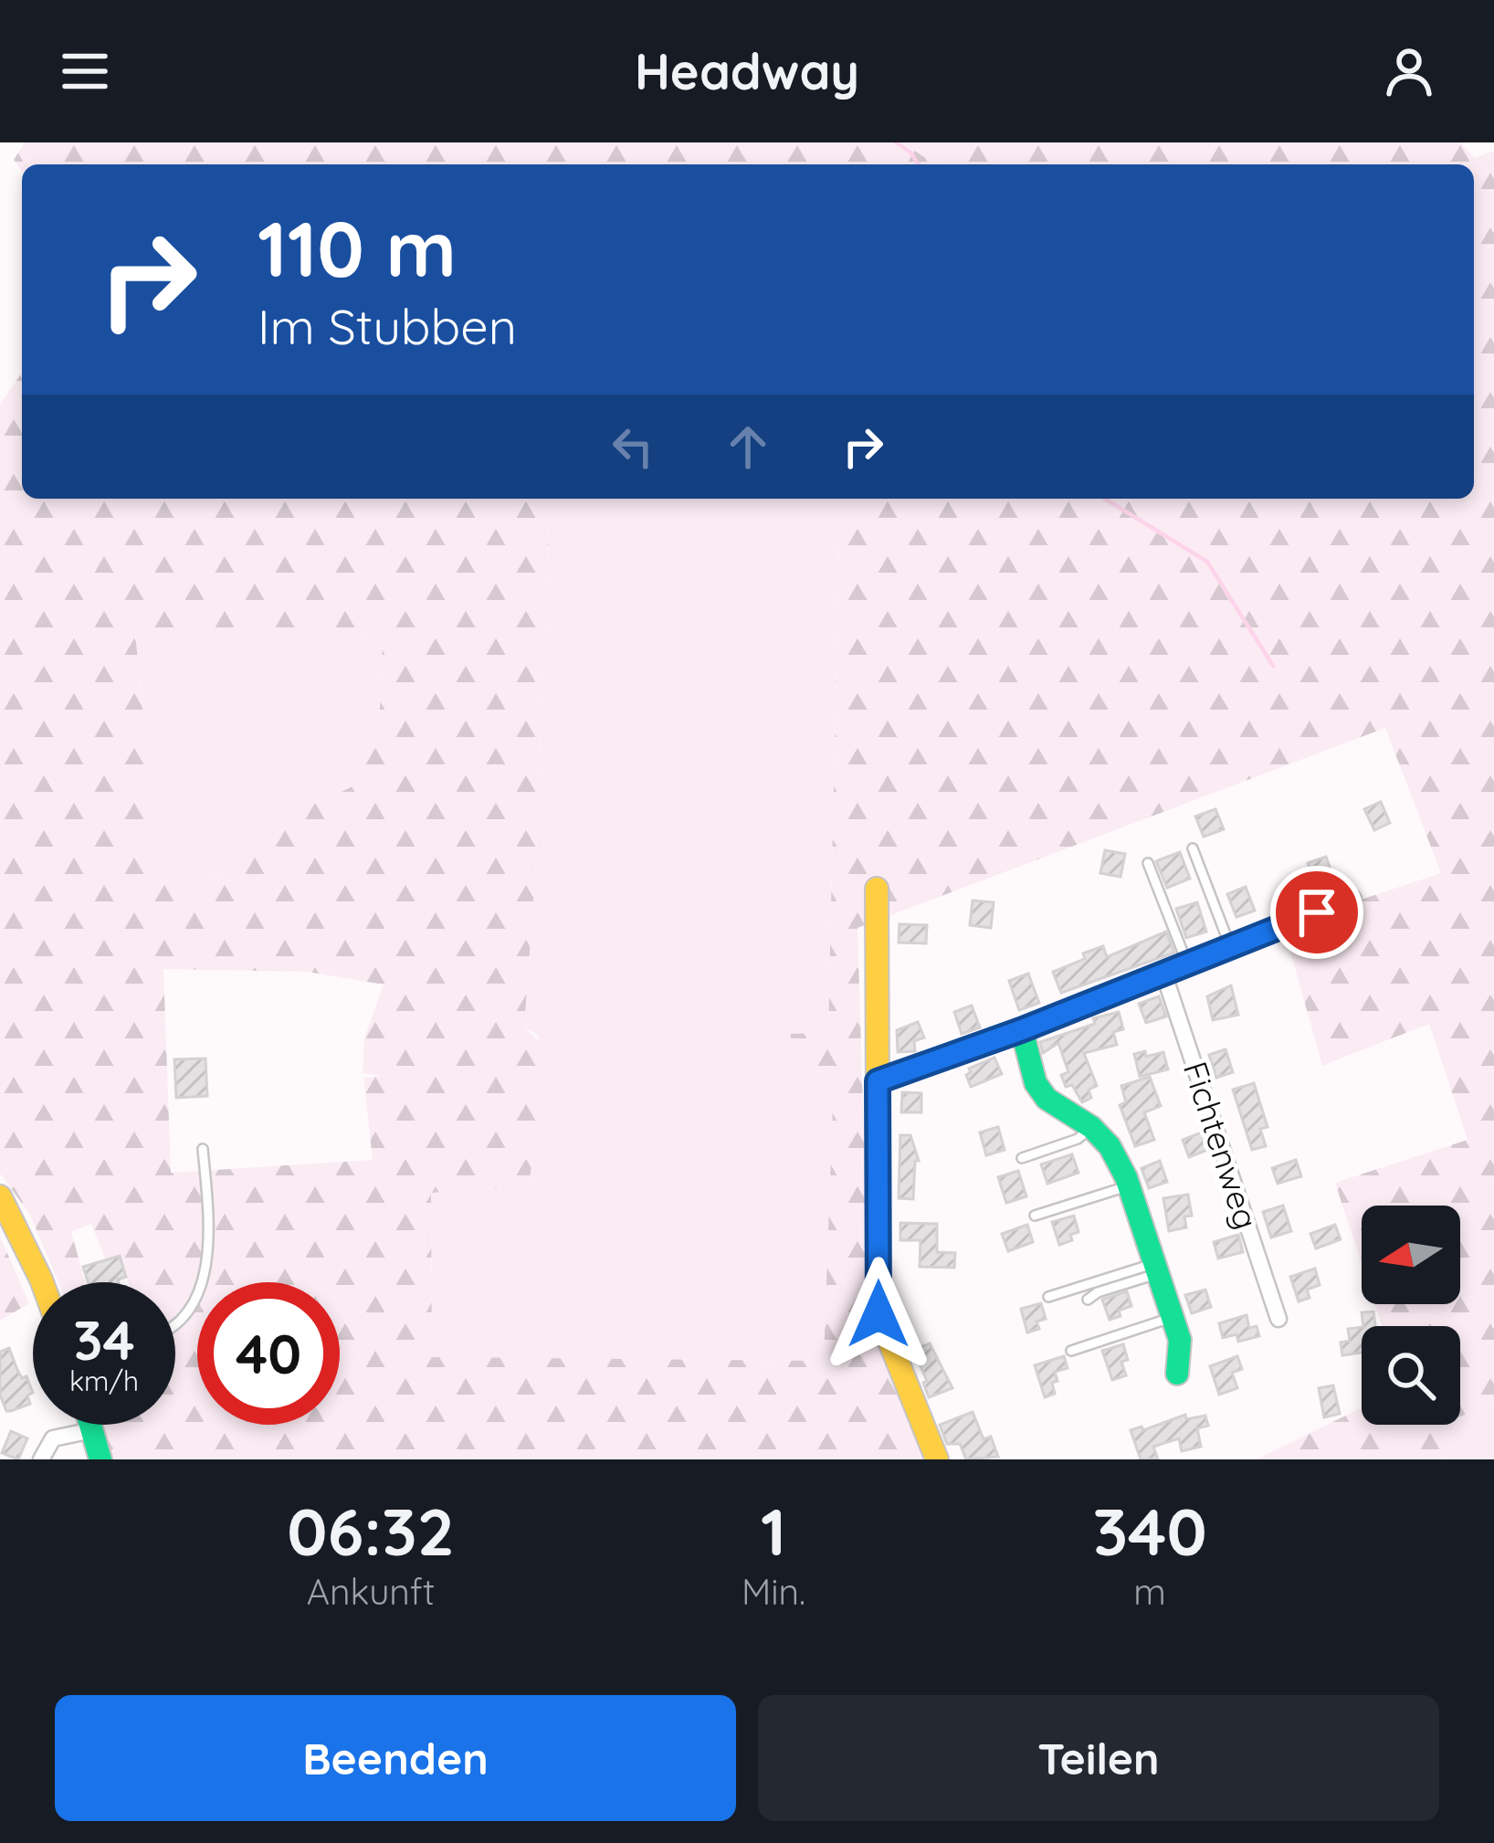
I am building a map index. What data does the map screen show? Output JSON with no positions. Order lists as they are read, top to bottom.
{
  "streets": {
    "street": ["Fichtenweg"]
  },
  "north": "left",
  "page": {
    "header": "Headway",
    "turn": ["110 m", "Im Stubben"],
    "speed": "34 km/h",
    "limit": "40",
    "eta": [
      "06:32",
      "Ankunft",
      "1",
      "Min.",
      "340",
      "m"
    ],
    "buttons": ["Beenden", "Teilen"]
  }
}
